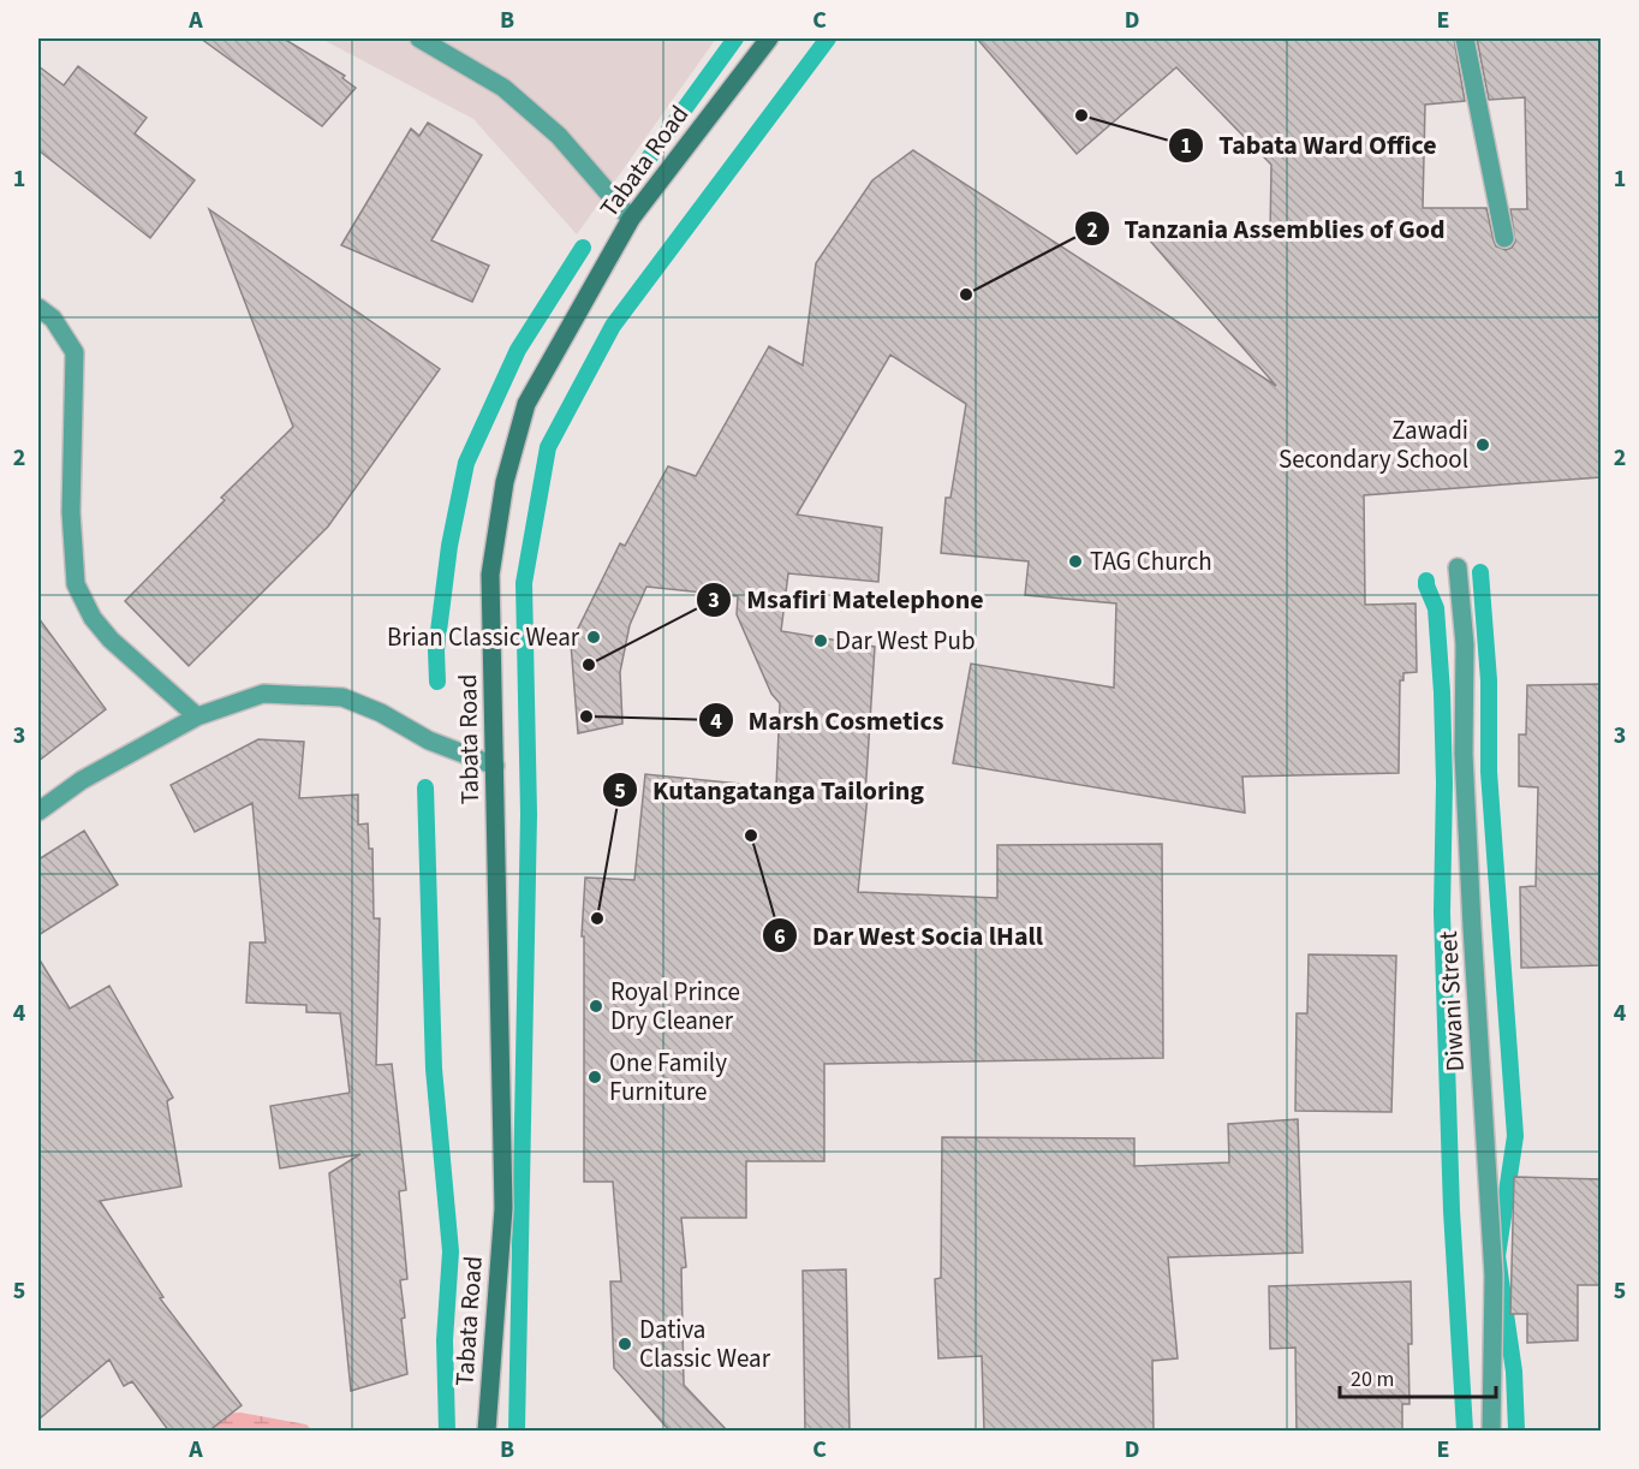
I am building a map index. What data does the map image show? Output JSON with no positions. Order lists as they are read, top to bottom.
{
  "streets": {
    "main road": ["Tabata Road"],
    "street": ["Diwani Street"]
  },
  "places": [
    "Tabata Ward Office",
    "Tanzania Assemblies of God",
    "Zawadi Secondary School",
    "TAG Church",
    "Brian Classic Wear",
    "Dar West Pub",
    "Msafiri Matelephone",
    "Marsh Cosmetics",
    "Dar West Socia lHall",
    "Kutangatanga Tailoring",
    "Royal Prince Dry Cleaner",
    "One Family Furniture",
    "Dativa Classic Wear"
  ],
  "scale_bar": "20 m",
  "grid": {
    "columns": [
      "A",
      "B",
      "C",
      "D",
      "E"
    ],
    "rows": [
      "1",
      "2",
      "3",
      "4",
      "5"
    ]
  }
}
